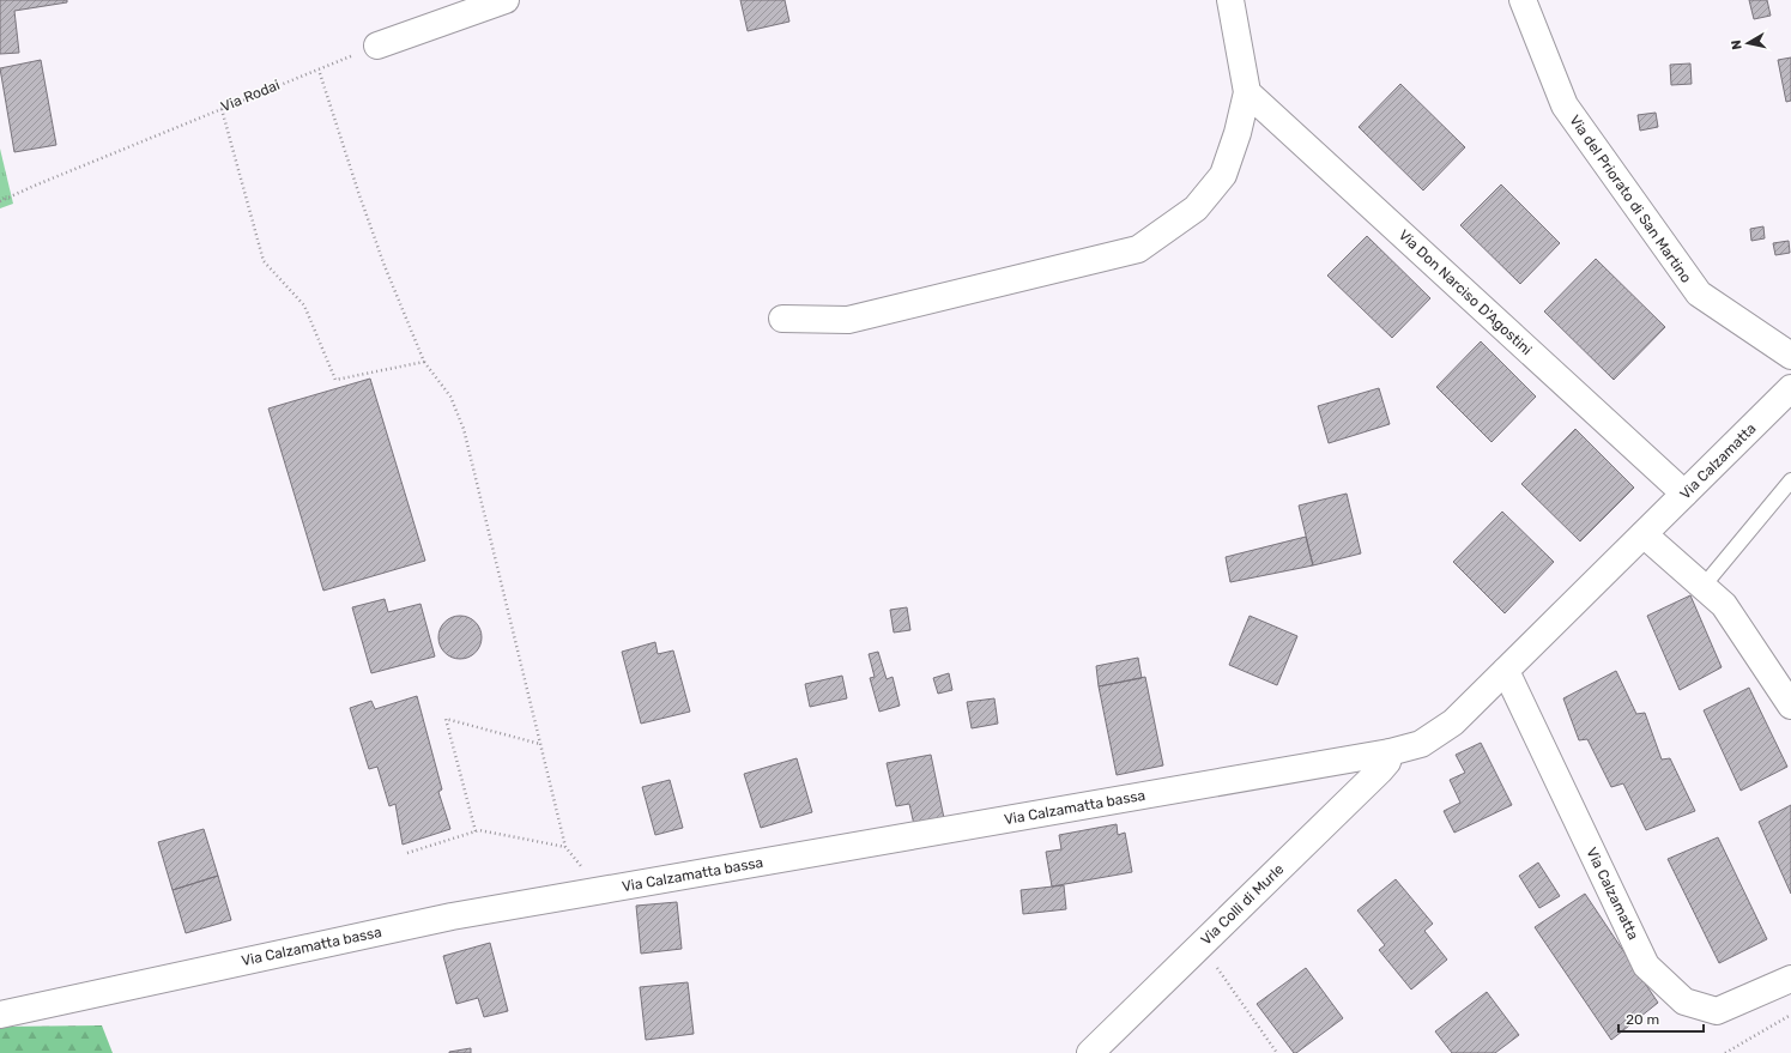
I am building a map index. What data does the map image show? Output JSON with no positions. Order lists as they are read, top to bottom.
{
  "streets": {
    "street": [
      "Via del Priorato di San Martino",
      "Via Don Narciso D'Agostini",
      "Via Calzamatta",
      "Via Calzamatta bassa",
      "Via Colli di Murle"
    ],
    "path": ["Via Rodai"]
  },
  "crossings": [
    ["Via Don Narciso D'Agostini", "Via Calzamatta"],
    ["Via Calzamatta", "Via Calzamatta bassa"],
    ["Via Calzamatta", "Via Colli di Murle"],
    ["Via Calzamatta bassa", "Via Colli di Murle"]
  ],
  "scale_bar": "20 m",
  "north": "left"
}
